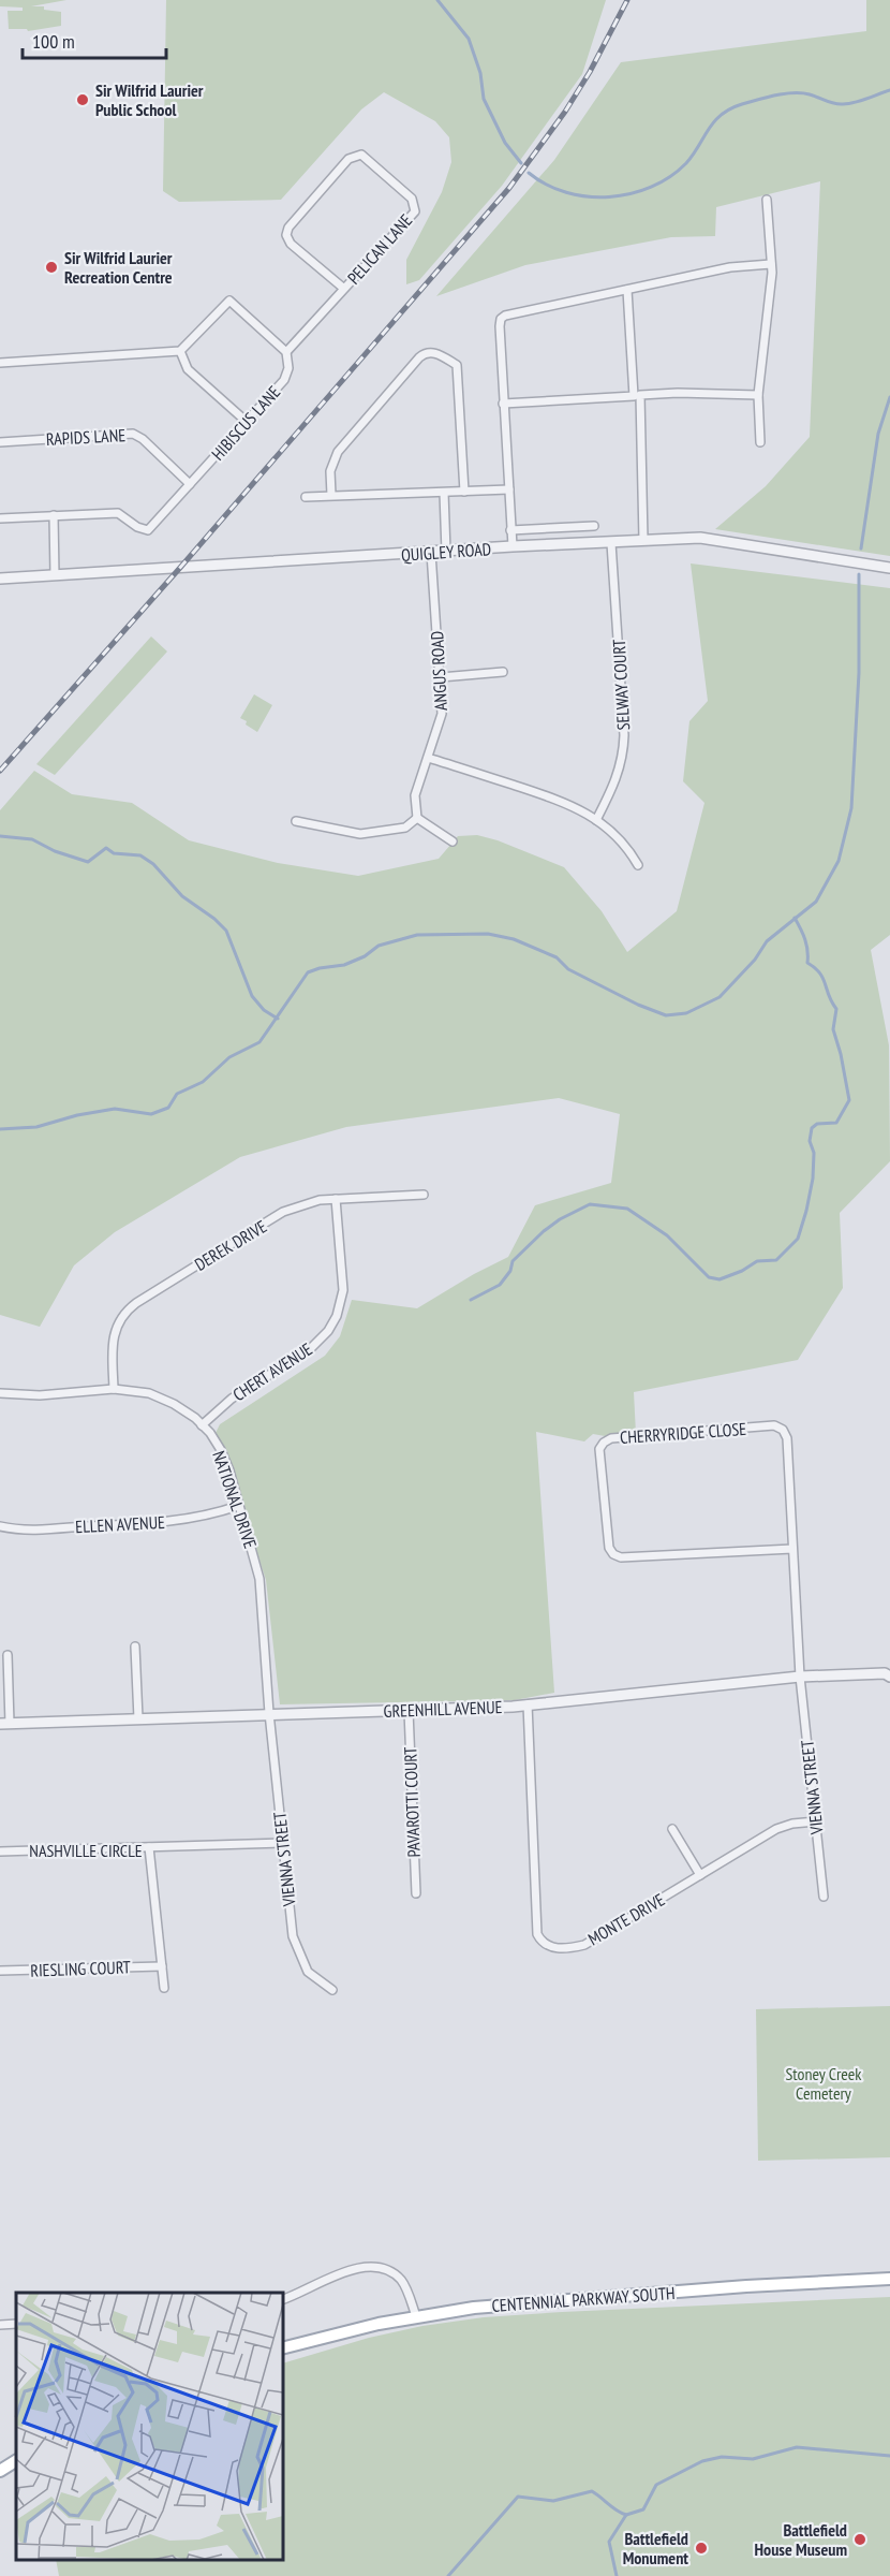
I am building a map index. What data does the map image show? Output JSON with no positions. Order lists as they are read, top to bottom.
{
  "streets": {
    "main road": ["CENTENNIAL PARKWAY SOUTH"],
    "street": [
      "PELICAN LANE",
      "HIBISCUS LANE",
      "RAPIDS LANE",
      "QUIGLEY ROAD",
      "ANGUS ROAD",
      "SELWAY COURT",
      "DEREK DRIVE",
      "CHERT AVENUE",
      "CHERRYRIDGE CLOSE",
      "NATIONAL DRIVE",
      "ELLEN AVENUE",
      "GREENHILL AVENUE",
      "VIENNA STREET",
      "PAVAROTTI COURT",
      "NASHVILLE CIRCLE",
      "MONTE DRIVE",
      "RIESLING COURT"
    ]
  },
  "crossings": [
    ["PELICAN LANE", "HIBISCUS LANE"],
    ["HIBISCUS LANE", "RAPIDS LANE"],
    ["QUIGLEY ROAD", "ANGUS ROAD"],
    ["QUIGLEY ROAD", "SELWAY COURT"],
    ["DEREK DRIVE", "CHERT AVENUE"],
    ["DEREK DRIVE", "NATIONAL DRIVE"],
    ["CHERT AVENUE", "NATIONAL DRIVE"],
    ["CHERRYRIDGE CLOSE", "GREENHILL AVENUE"],
    ["CHERRYRIDGE CLOSE", "VIENNA STREET"],
    ["NATIONAL DRIVE", "ELLEN AVENUE"],
    ["NATIONAL DRIVE", "GREENHILL AVENUE"],
    ["NATIONAL DRIVE", "VIENNA STREET"],
    ["GREENHILL AVENUE", "VIENNA STREET"],
    ["GREENHILL AVENUE", "PAVAROTTI COURT"],
    ["GREENHILL AVENUE", "MONTE DRIVE"],
    ["VIENNA STREET", "MONTE DRIVE"],
    ["NASHVILLE CIRCLE", "RIESLING COURT"]
  ],
  "parks": ["Stoney Creek Cemetery"],
  "places": [
    "Sir Wilfrid Laurier Public School",
    "Sir Wilfrid Laurier Recreation Centre",
    "Battlefield House Museum",
    "Battlefield Monument"
  ],
  "scale_bar": "100 m"
}
